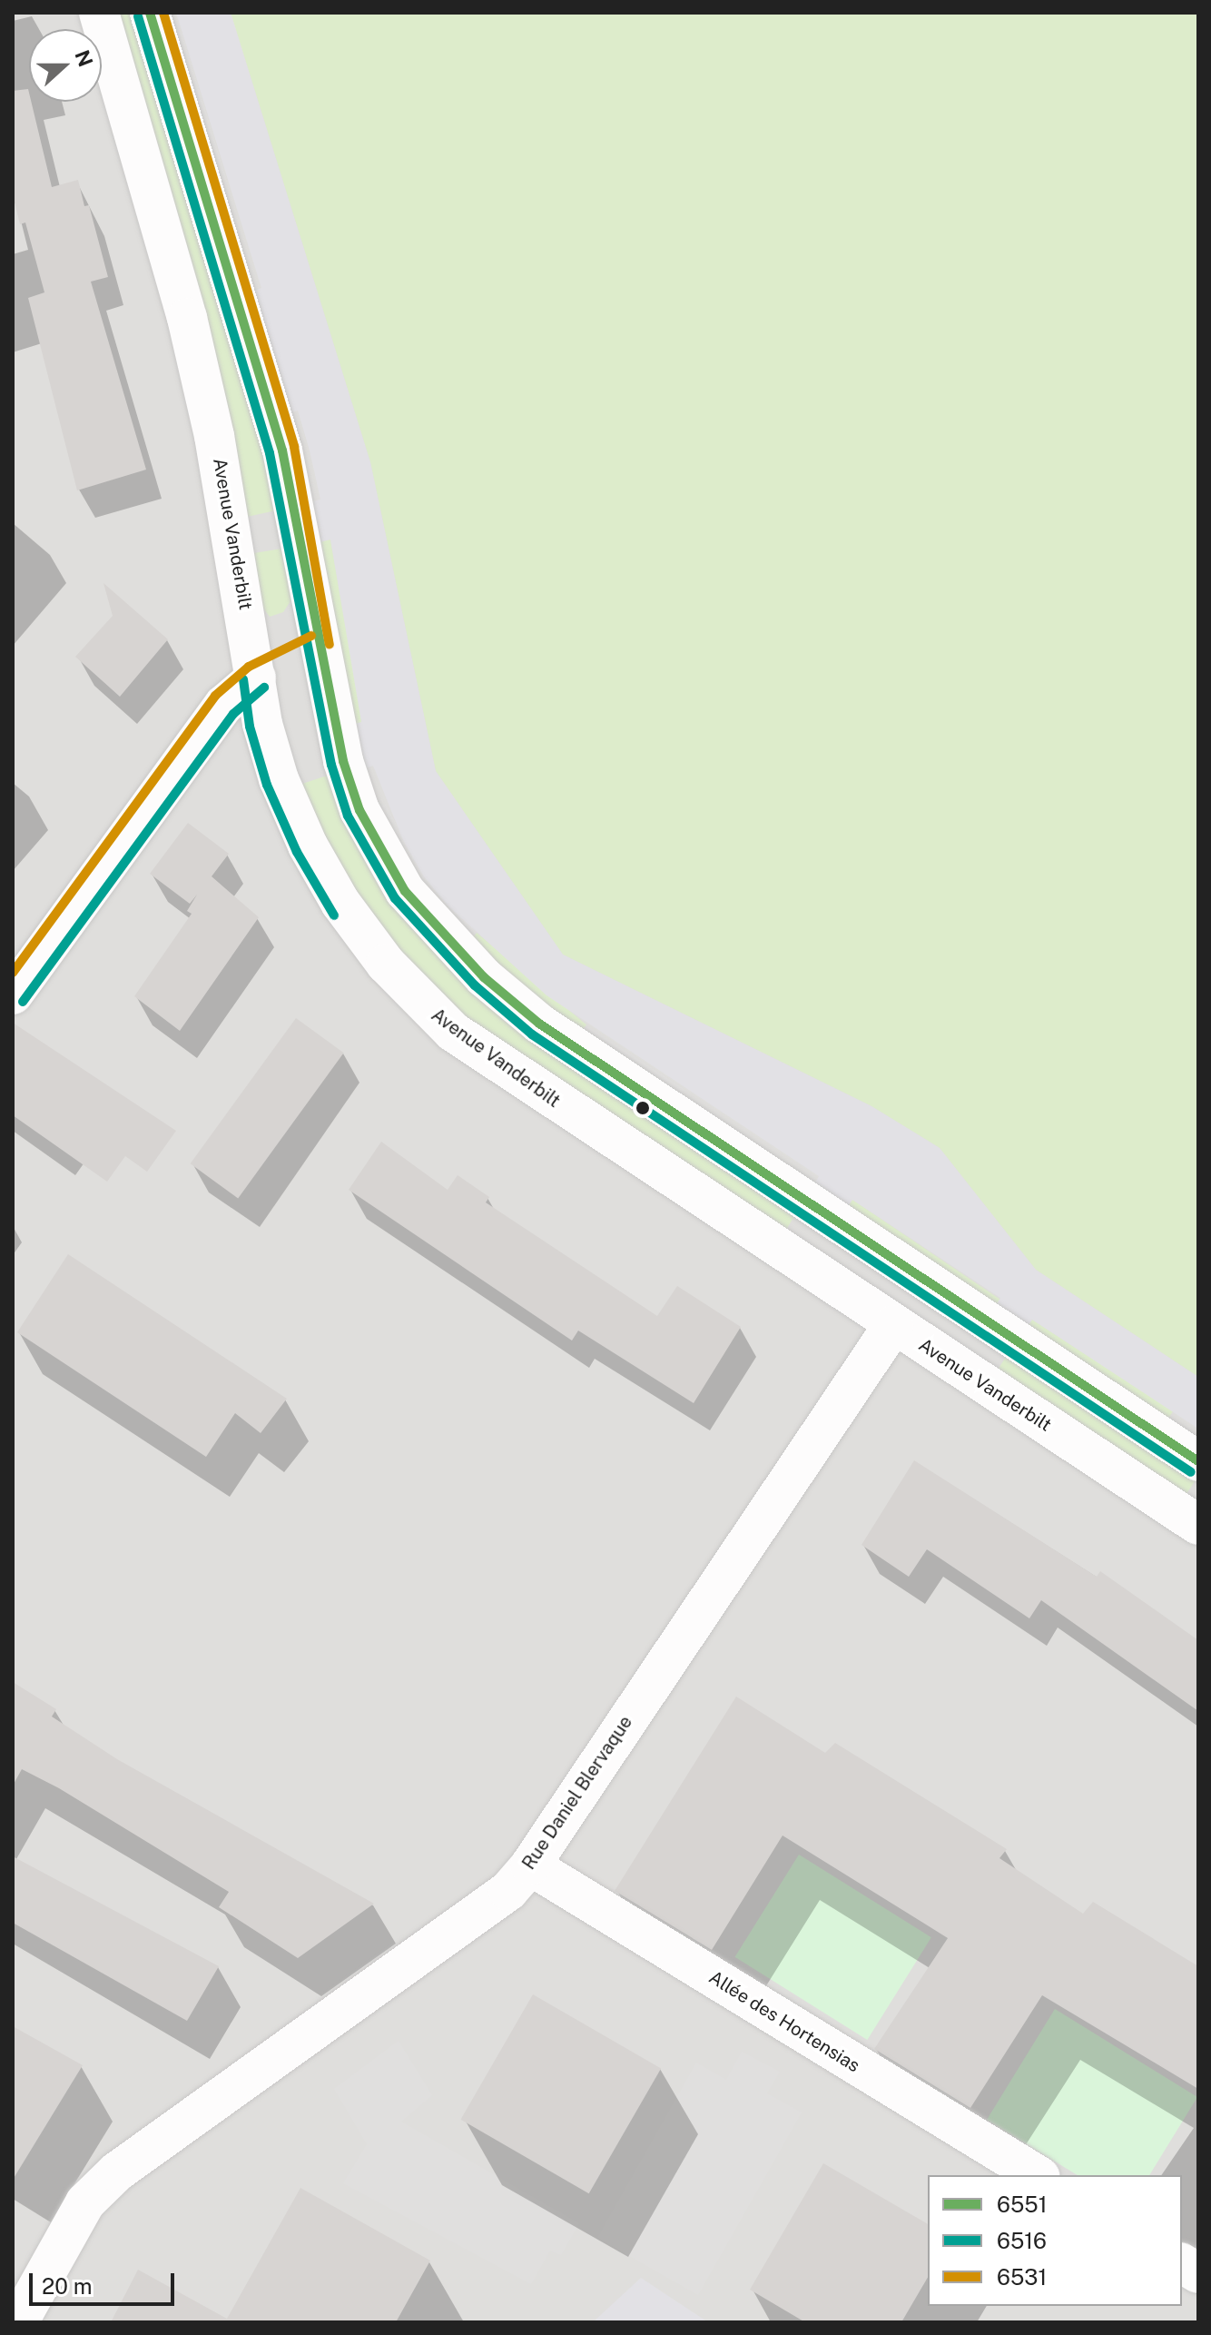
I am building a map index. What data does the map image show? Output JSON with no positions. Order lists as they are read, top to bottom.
{
  "streets": {
    "street": ["Avenue Vanderbilt", "Rue Daniel Blervaque", "Allée des Hortensias"]
  },
  "crossings": [
    ["Avenue Vanderbilt", "Rue Daniel Blervaque"],
    ["Rue Daniel Blervaque", "Allée des Hortensias"]
  ],
  "lines": ["transit line 6551", "transit line 6531", "transit line 6516"],
  "legend": ["6551", "6516", "6531"],
  "scale_bar": "20 m",
  "north": "right"
}
